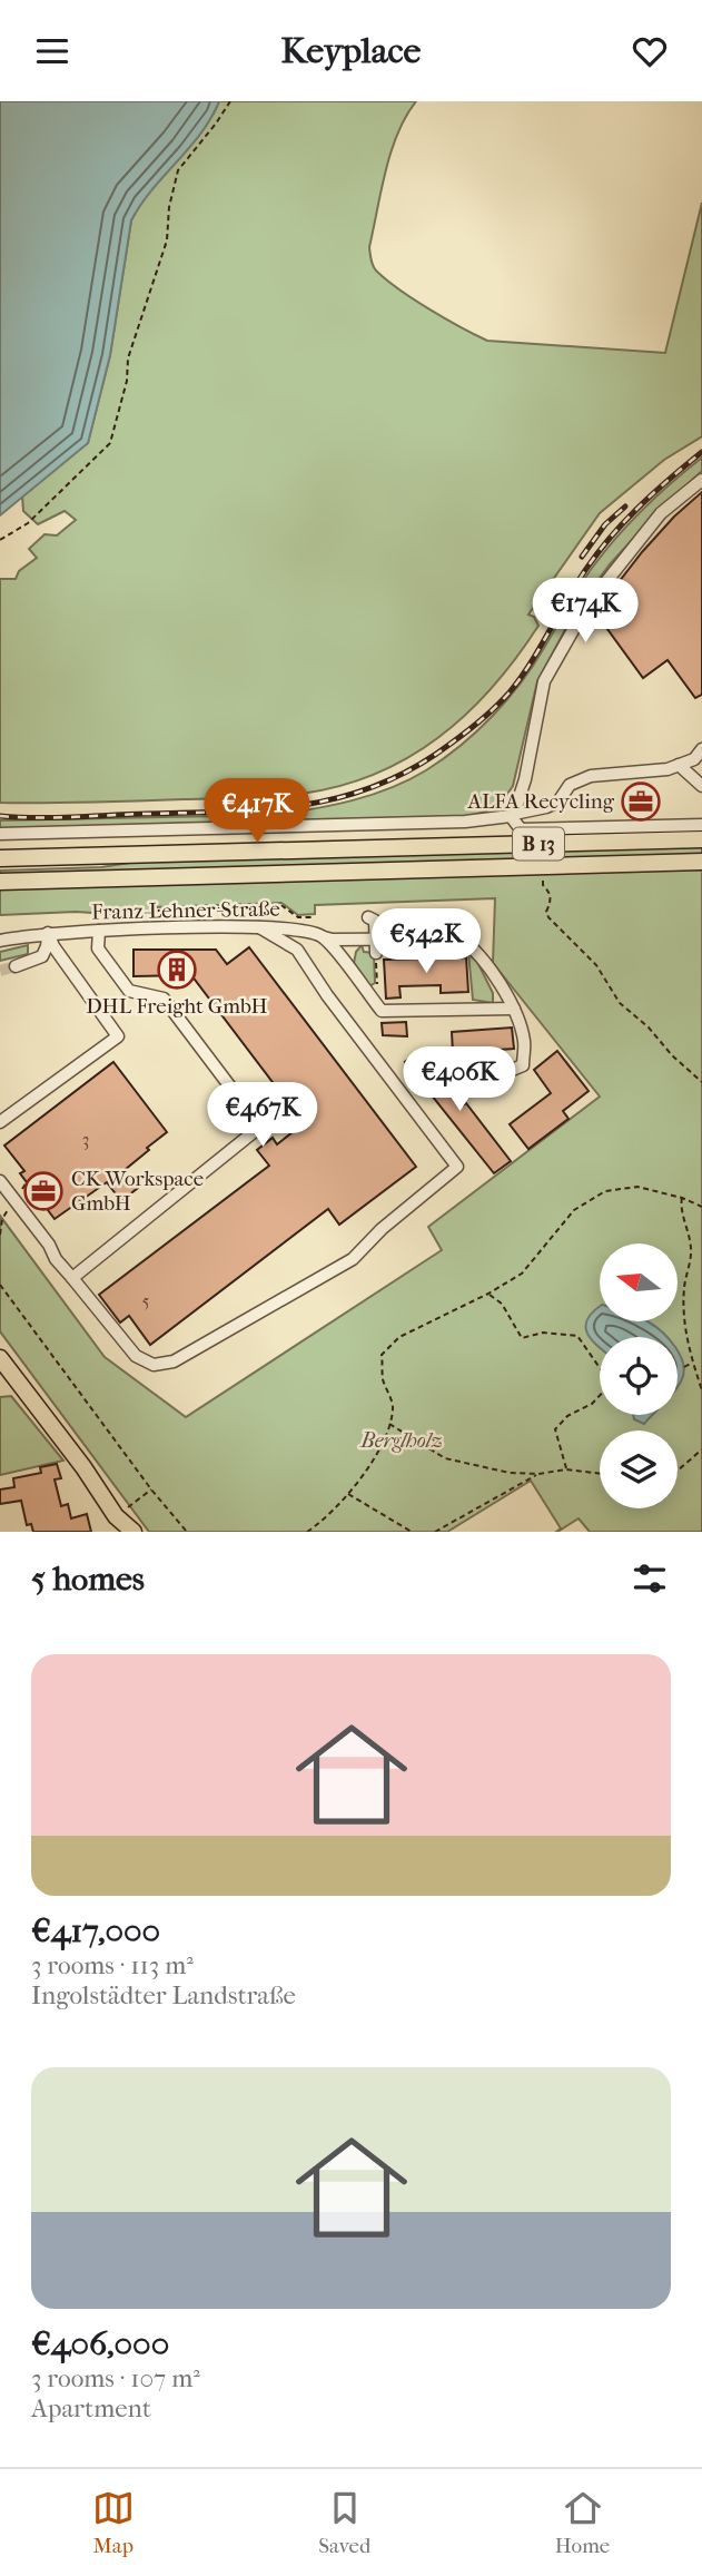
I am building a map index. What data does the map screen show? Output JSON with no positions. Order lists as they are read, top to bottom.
{
  "streets": {
    "main road": ["B 13"],
    "street": ["Franz-Lehner-Straße"]
  },
  "parks": ["Berglholz"],
  "places": {
    "office": ["ALFA Recycling", "CK Workspace GmbH"],
    "building": ["DHL Freight GmbH"]
  },
  "house_numbers": ["3", "5"],
  "north": "left",
  "page": {
    "header": "Keyplace",
    "price": [
      "€174K",
      "€417K",
      "€542K",
      "€406K",
      "€467K"
    ],
    "heading": "5 homes",
    "list": [
      {
        "name": "€417,000",
        "note": "3 rooms · 113 m² · Ingolstädter Landstraße"
      },
      {
        "name": "€406,000",
        "note": "3 rooms · 107 m² · Apartment"
      }
    ],
    "tabs": ["Map", "Saved", "Home"]
  }
}
